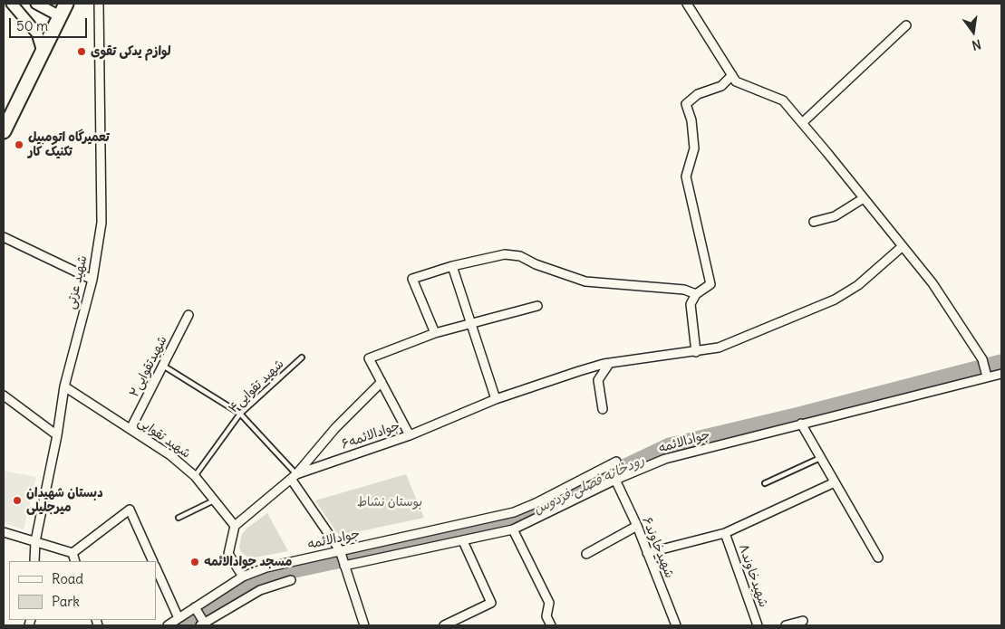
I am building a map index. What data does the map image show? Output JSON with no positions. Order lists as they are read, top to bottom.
{
  "streets": {
    "street": [
      "شهید عزتی",
      "شهیدتقوایی۲",
      "جوادالائمه۶",
      "شهید تقوایی",
      "جوادالائمه",
      "شهیدخاوند۶",
      "شهیدخاوند۸"
    ],
    "lane": ["شهید تقوایی۴"]
  },
  "crossings": [
    ["شهید عزتی", "شهید تقوایی"],
    ["شهیدتقوایی۲", "شهید تقوایی"],
    ["شهید تقوایی۴", "شهید تقوایی"],
    ["جوادالائمه۶", "شهید تقوایی"],
    ["جوادالائمه", "شهیدخاوند۶"]
  ],
  "water": ["رودخانه فصلی فردوس"],
  "parks": ["بوستان نشاط"],
  "places": [
    "لوازم یدکی تقوی",
    "تعمیرگاه اتومبیل تکنیک کار",
    "دبستان شهیدان میرجلیلی",
    "مسجد جوادالائمه"
  ],
  "legend": ["Road", "Park"],
  "scale_bar": "50 m",
  "north": "bottom"
}
